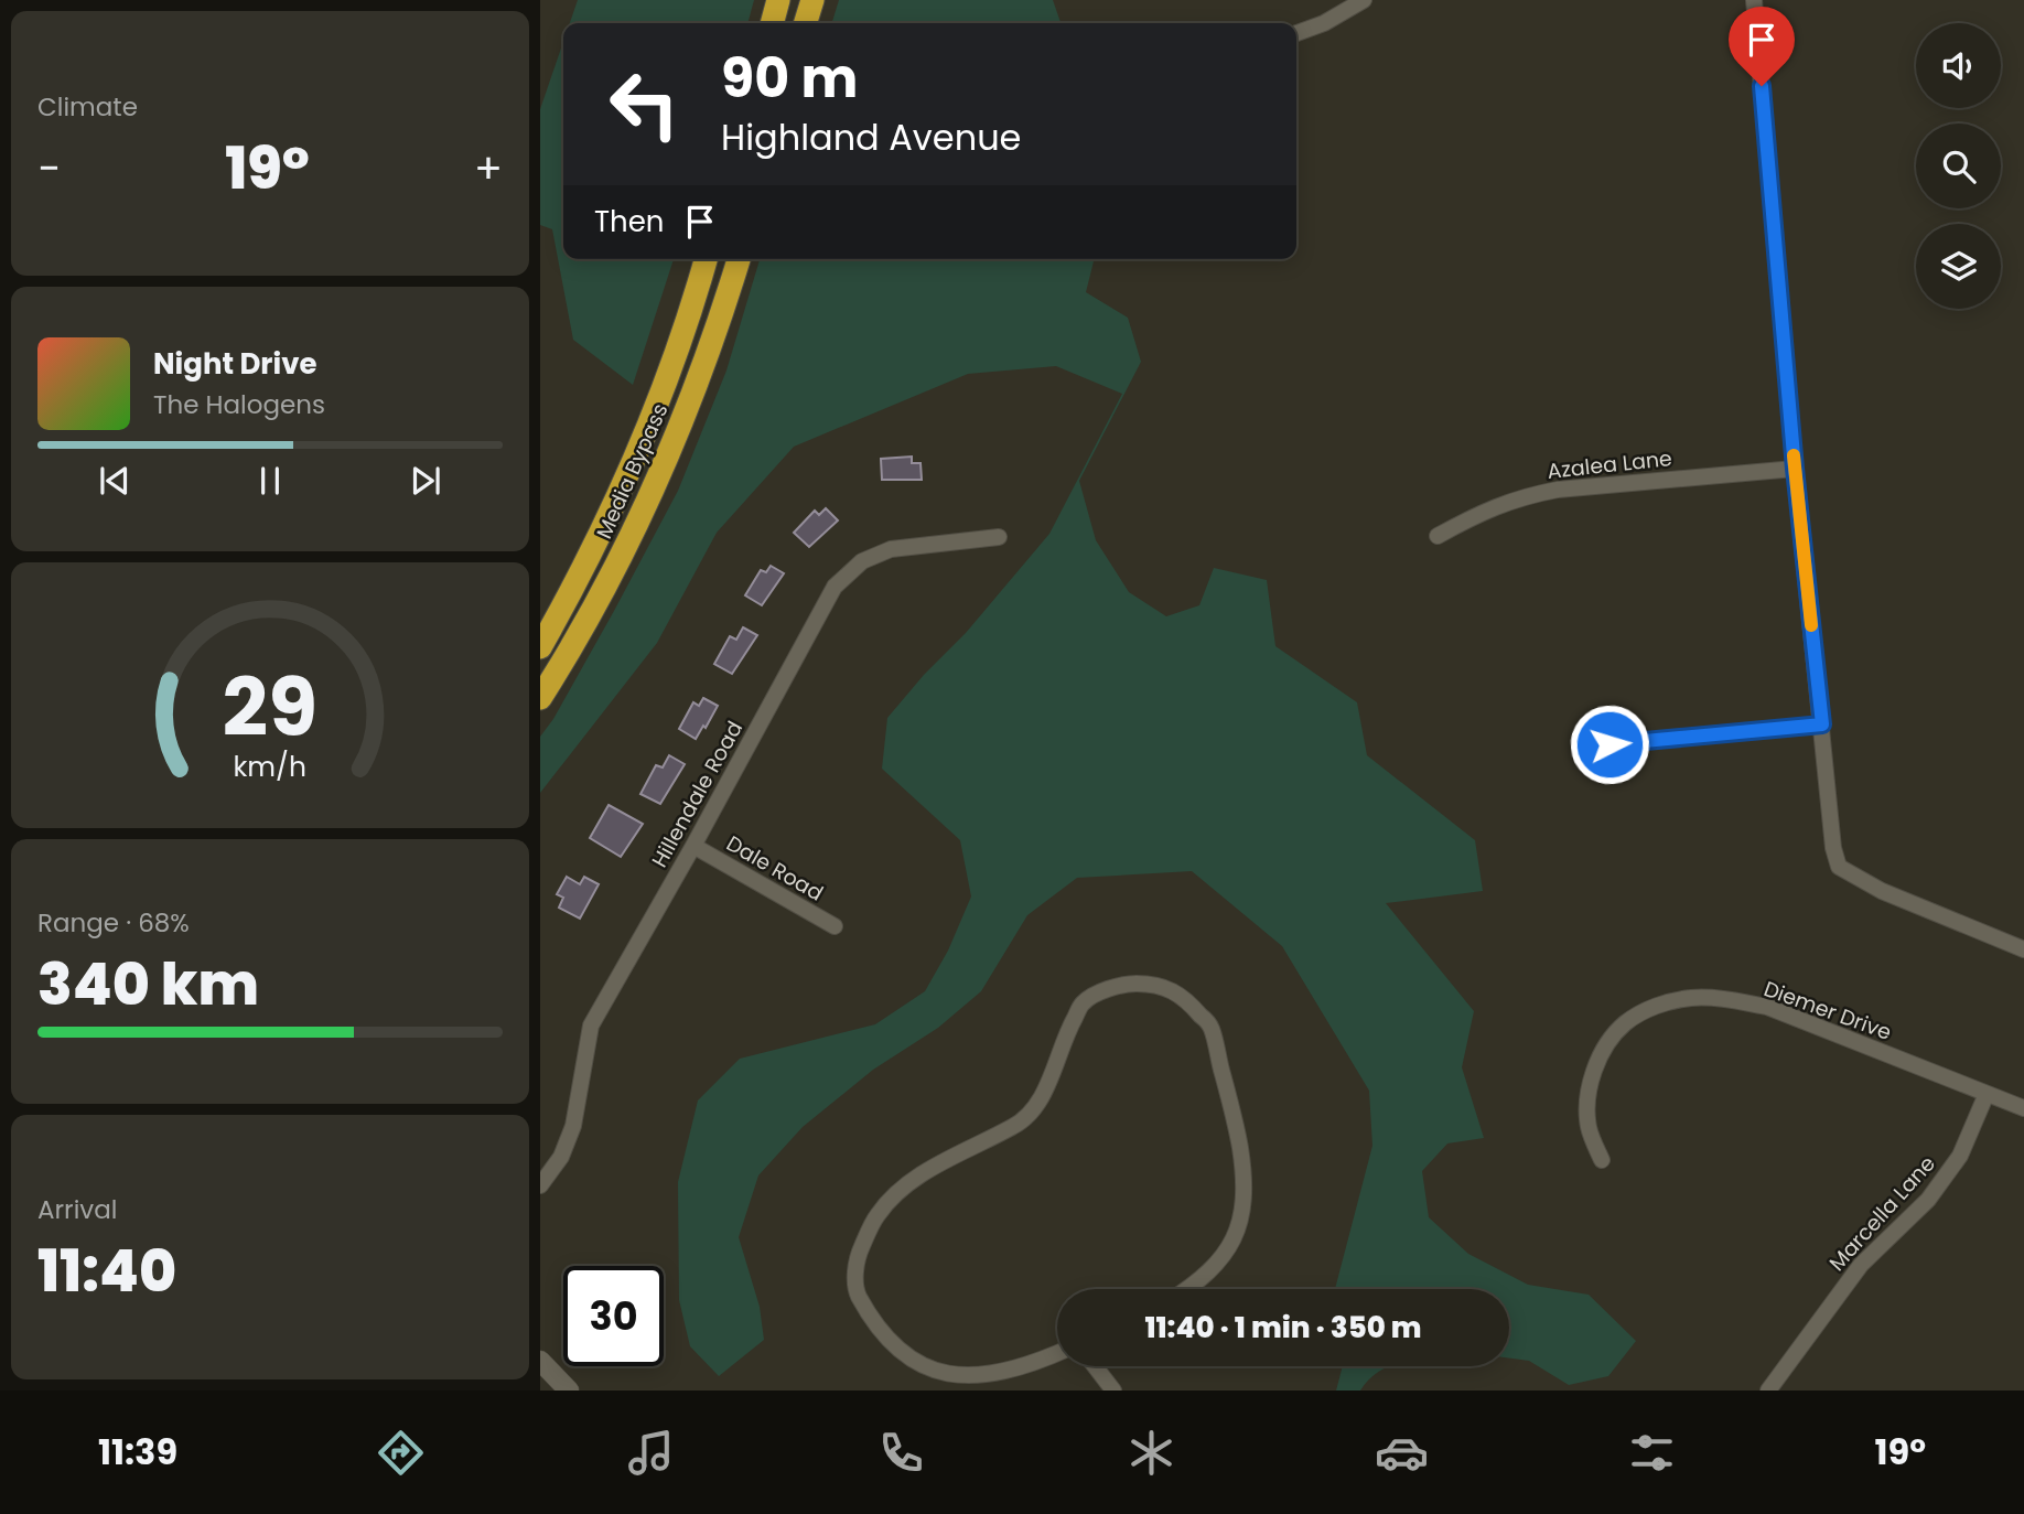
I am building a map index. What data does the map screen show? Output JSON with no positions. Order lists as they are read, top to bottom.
{
  "streets": {
    "highway": ["Media Bypass"],
    "street": [
      "Azalea Lane",
      "Hillendale Road",
      "Dale Road",
      "Diemer Drive",
      "Marcella Lane"
    ]
  },
  "crossings": [
    ["Hillendale Road", "Dale Road"],
    ["Diemer Drive", "Marcella Lane"]
  ],
  "page": {
    "tile": [
      "Climate",
      ["Range · 68%", "340 km"],
      ["Arrival", "11:40"]
    ],
    "turn": ["90 m", "Highland Avenue"],
    "heat": ["−", "19°", "+"],
    "then": "Then",
    "song": ["Night Drive", "The Halogens"],
    "limit": "30",
    "trip": "11:40 · 1 min · 350 m",
    "tabs": ["11:39", "19°"],
    "gauge": ["29", "km/h"]
  }
}
